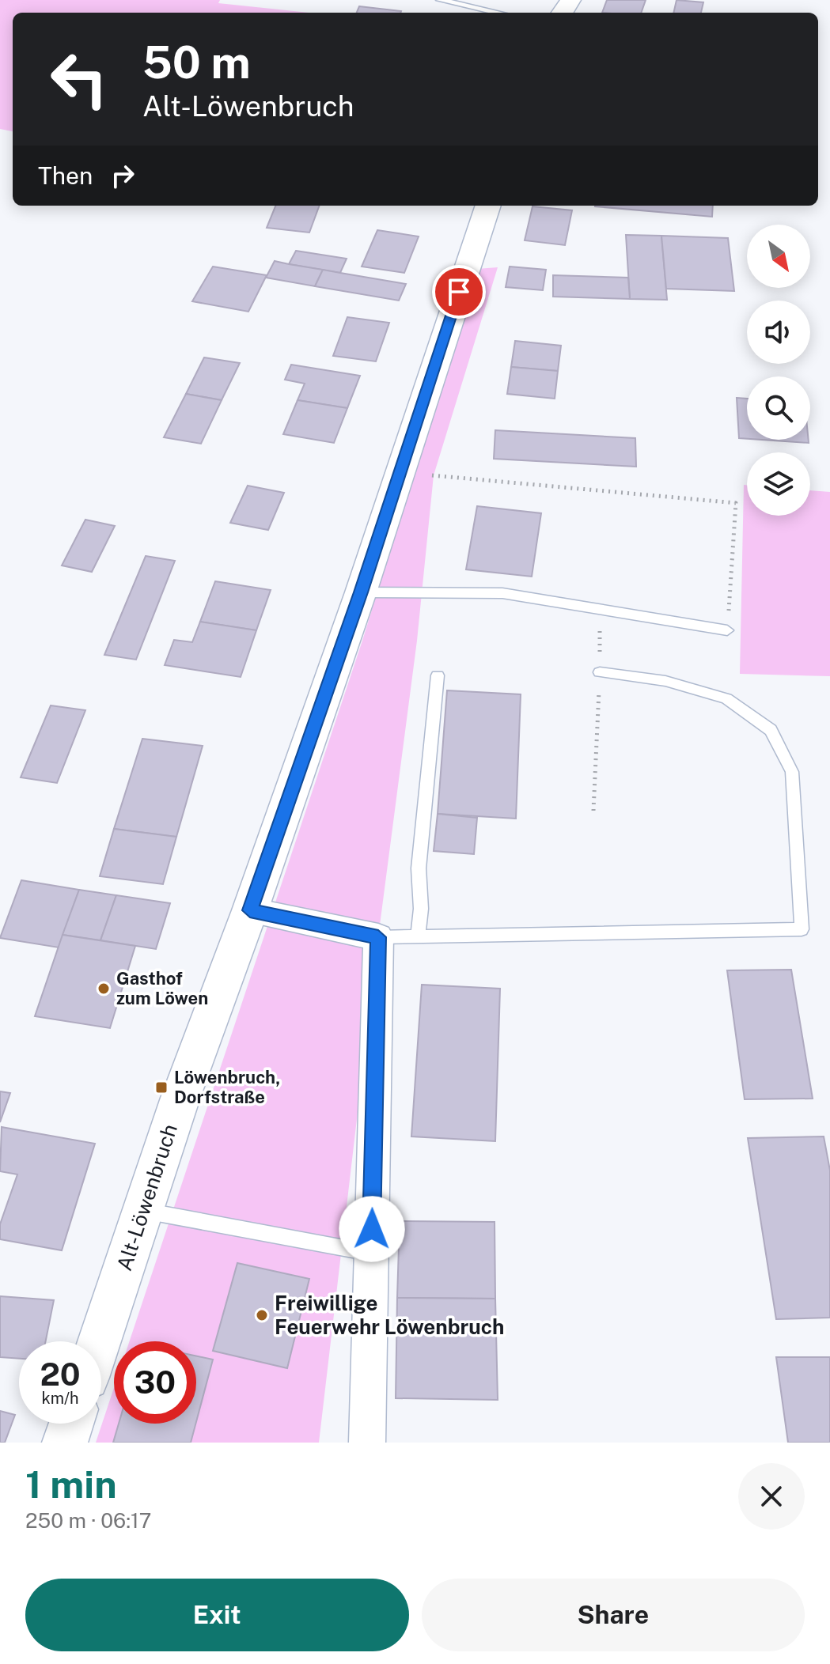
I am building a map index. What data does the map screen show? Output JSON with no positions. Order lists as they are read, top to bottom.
{
  "streets": {
    "street": ["Alt-Löwenbruch"]
  },
  "places": {
    "other": ["Gasthof zum Löwen", "Freiwillige Feuerwehr Löwenbruch"],
    "transit": ["Löwenbruch, Dorfstraße"]
  },
  "north": "bottom right",
  "page": {
    "turn": ["50 m", "Alt-Löwenbruch"],
    "then": "Then",
    "speed": "20 km/h",
    "limit": "30",
    "heading": ["1 min", "250 m · 06:17"],
    "buttons": ["Exit", "Share"]
  }
}
